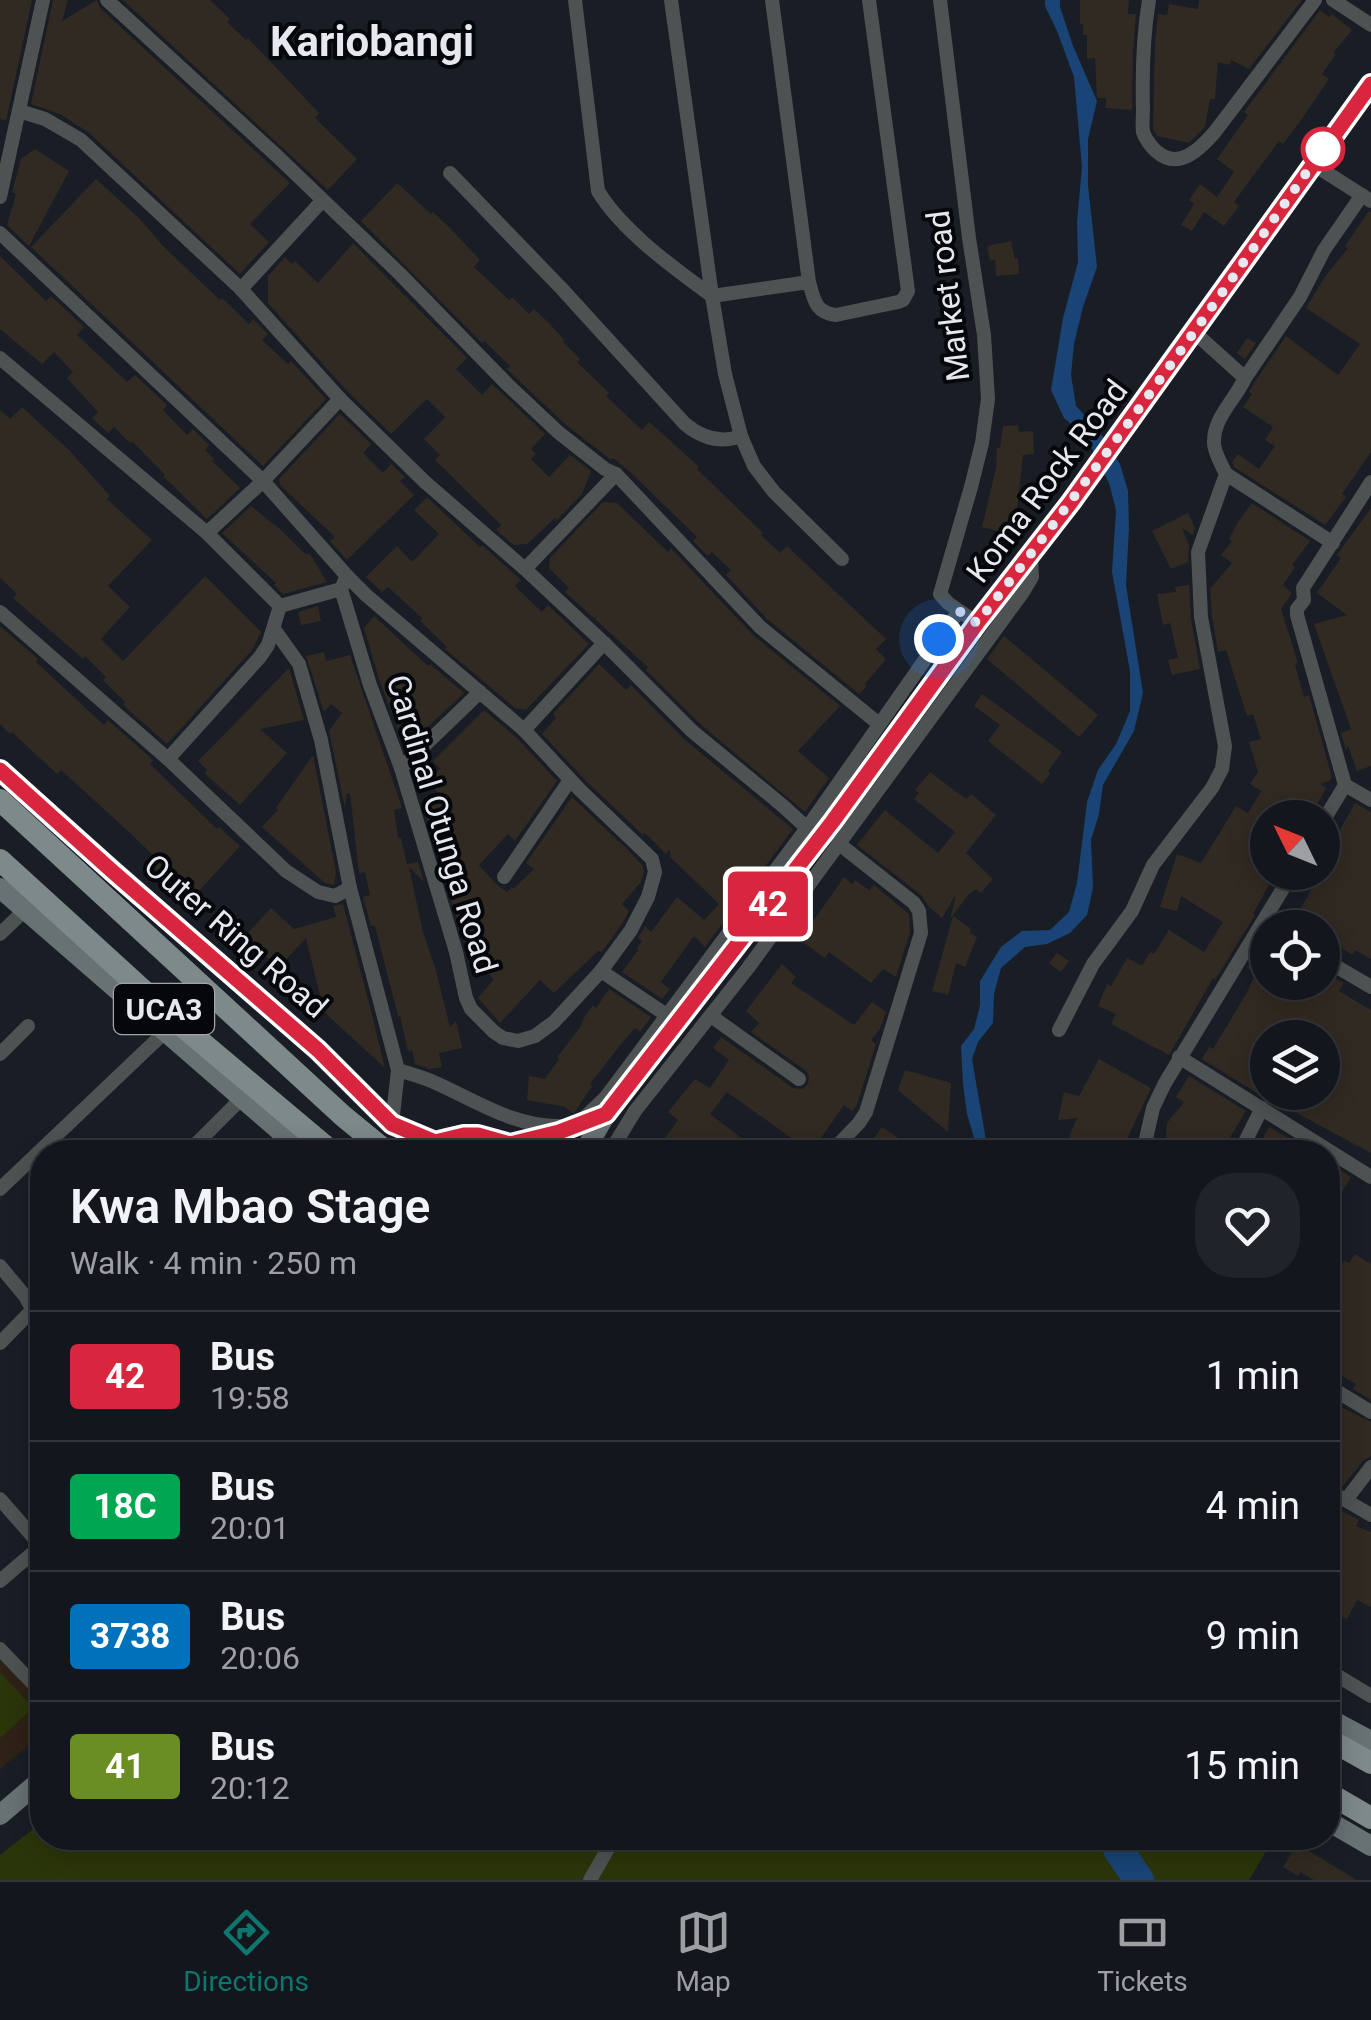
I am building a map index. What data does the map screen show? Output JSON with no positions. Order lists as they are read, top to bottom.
{
  "streets": {
    "main road": ["Koma Rock Road", "Outer Ring Road", "UCA3"],
    "street": ["Market road", "Cardinal Otunga Road"]
  },
  "crossings": [
    ["Market road", "Koma Rock Road"]
  ],
  "districts": ["Kariobangi"],
  "lines": ["bus line 42"],
  "north": "top left",
  "page": {
    "on_map": "42",
    "heading": ["Kwa Mbao Stage", "Walk · 4 min · 250 m"],
    "list": [
      {
        "mark": "42",
        "name": "Bus",
        "note": "19:58",
        "value": "1 min"
      },
      {
        "mark": "18C",
        "name": "Bus",
        "note": "20:01",
        "value": "4 min"
      },
      {
        "mark": "3738",
        "name": "Bus",
        "note": "20:06",
        "value": "9 min"
      },
      {
        "mark": "41",
        "name": "Bus",
        "note": "20:12",
        "value": "15 min"
      }
    ],
    "tabs": ["Directions", "Map", "Tickets"]
  }
}
